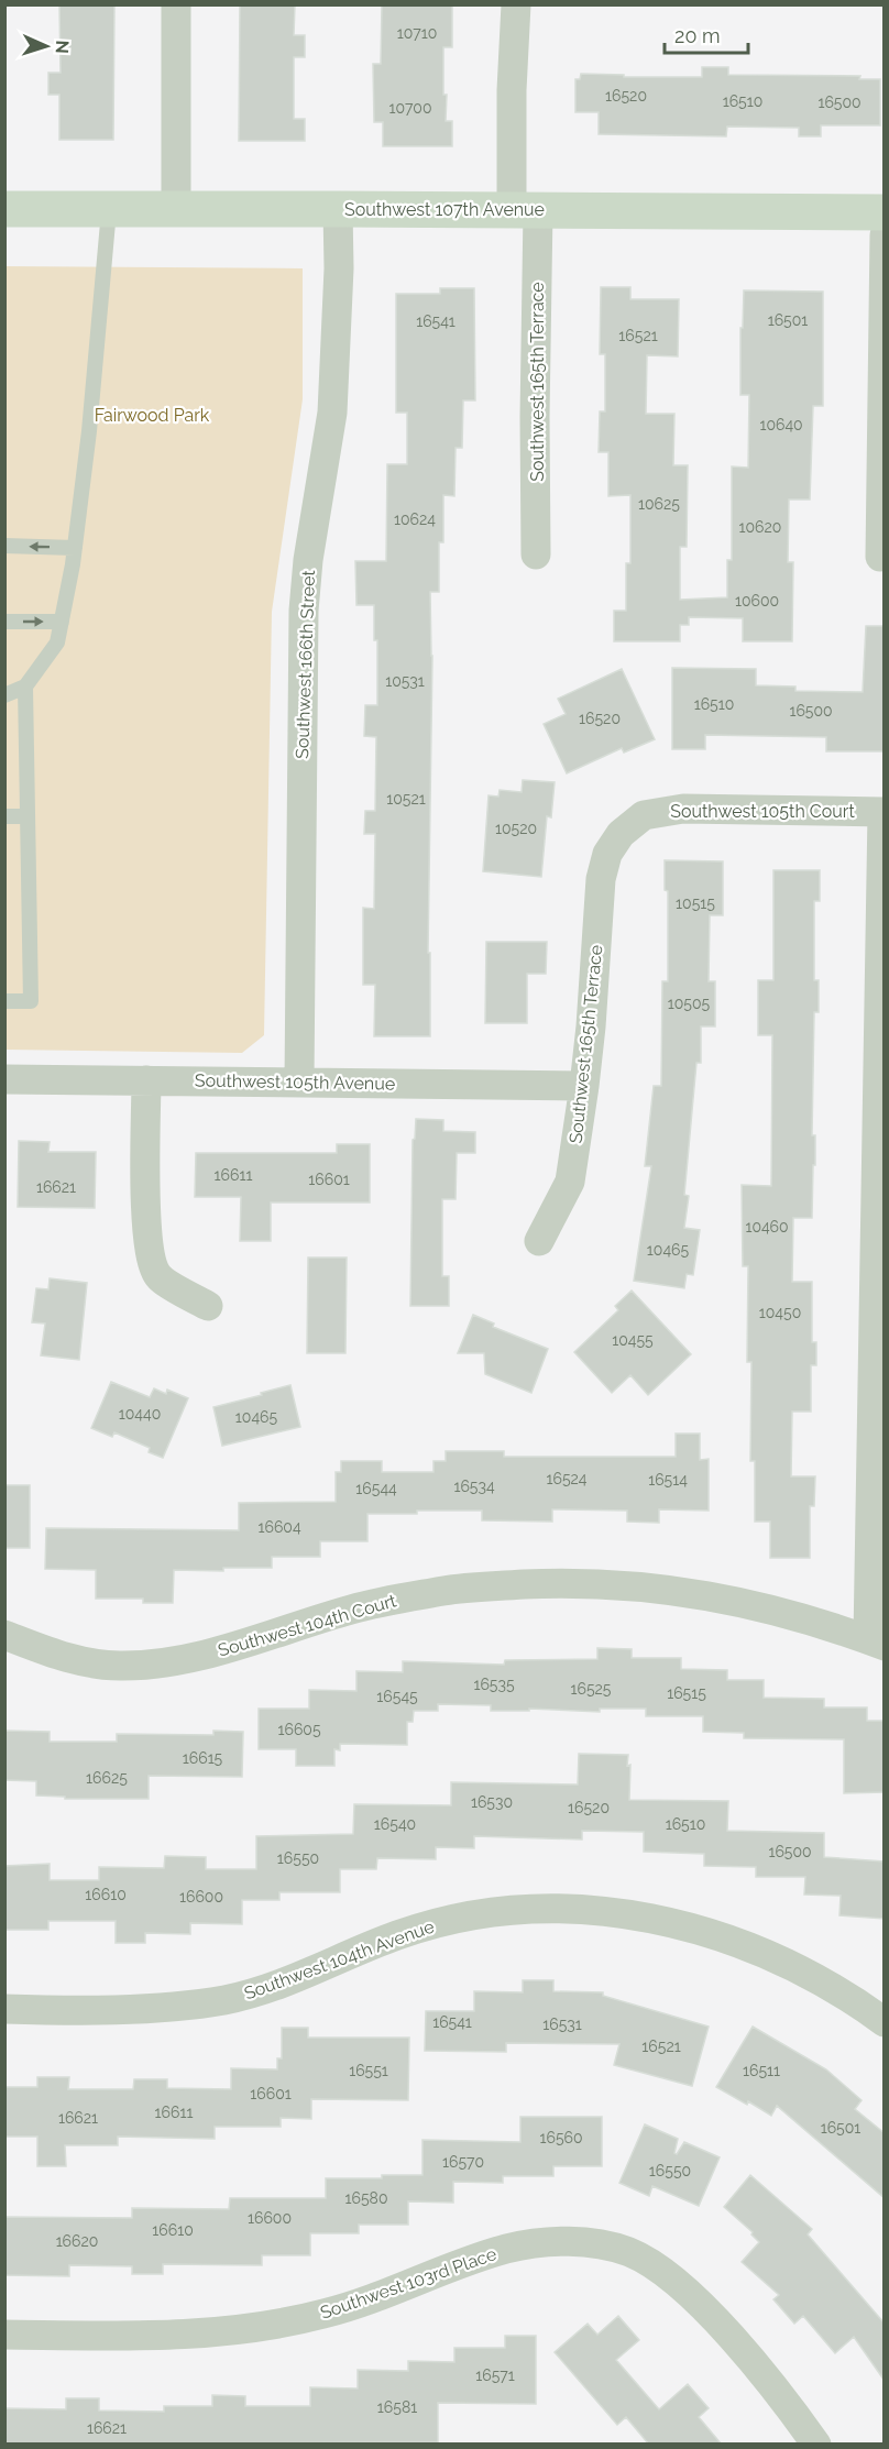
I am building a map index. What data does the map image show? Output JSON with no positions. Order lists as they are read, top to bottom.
{
  "streets": {
    "street": [
      "Southwest 107th Avenue",
      "Southwest 165th Terrace",
      "Southwest 166th Street",
      "Southwest 105th Court",
      "Southwest 105th Avenue",
      "Southwest 104th Court",
      "Southwest 104th Avenue",
      "Southwest 103rd Place"
    ]
  },
  "crossings": [
    ["Southwest 107th Avenue", "Southwest 165th Terrace"],
    ["Southwest 107th Avenue", "Southwest 166th Street"],
    ["Southwest 165th Terrace", "Southwest 105th Court"],
    ["Southwest 165th Terrace", "Southwest 105th Avenue"],
    ["Southwest 166th Street", "Southwest 105th Avenue"]
  ],
  "parks": ["Fairwood Park"],
  "house_numbers": [
    "10710",
    "16520",
    "16510",
    "16500",
    "10700",
    "16501",
    "16541",
    "16521",
    "10640",
    "10625",
    "10624",
    "10620",
    "10600",
    "10531",
    "16510",
    "16500",
    "16520",
    "10521",
    "10520",
    "10515",
    "10505",
    "16611",
    "16601",
    "16621",
    "10460",
    "10465",
    "10450",
    "10455",
    "10440",
    "10465",
    "16524",
    "16514",
    "16534",
    "16544",
    "16604",
    "16535",
    "16525",
    "16515",
    "16545",
    "16605",
    "16615",
    "16625",
    "16530",
    "16520",
    "16540",
    "16510",
    "16500",
    "16550",
    "16610",
    "16600",
    "16541",
    "16531",
    "16521",
    "16551",
    "16511",
    "16601",
    "16611",
    "16621",
    "16501",
    "16560",
    "16570",
    "16550",
    "16580",
    "16600",
    "16610",
    "16620",
    "16571",
    "16581",
    "16621"
  ],
  "scale_bar": "20 m",
  "north": "right"
}
